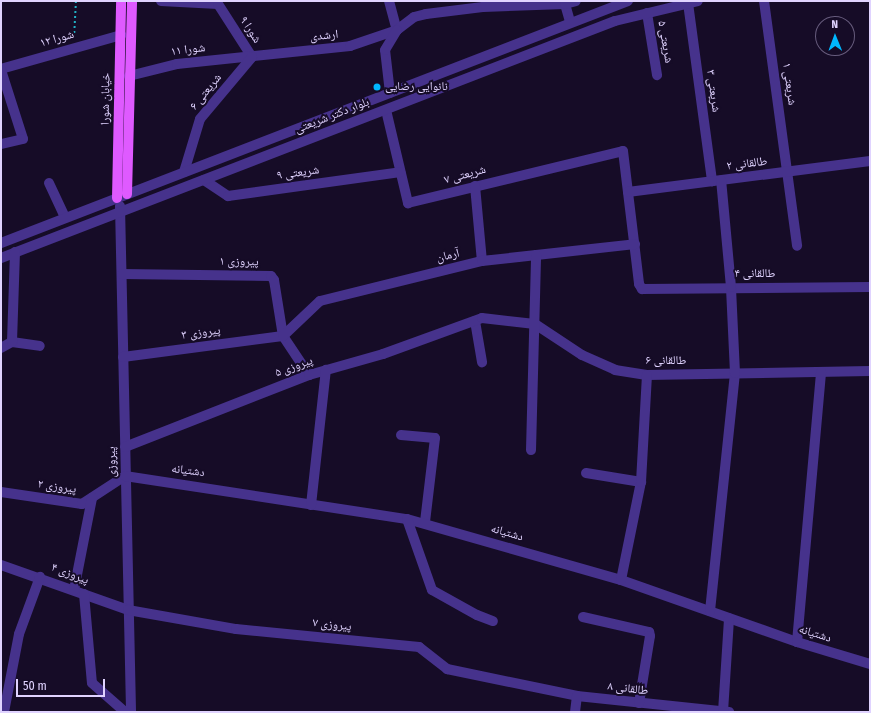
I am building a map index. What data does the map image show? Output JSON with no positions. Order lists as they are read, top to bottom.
{
  "streets": {
    "main road": ["خیابان شورا"],
    "street": [
      "شورا ۹",
      "ارشدی",
      "شورا ۱۲",
      "شریعتی ۵",
      "شورا ۱۱",
      "شریعتی ۱",
      "شریعتی ۳",
      "شریعتی ۶",
      "بلوار دکتر شریعتی",
      "طالقانی ۲",
      "شریعتی ۹",
      "شریعتی ۷",
      "آرمان",
      "پیروزی ۱",
      "طالقانی ۴",
      "پیروزی ۳",
      "طالقانی ۶",
      "پیروزی ۵",
      "پیروزی",
      "دشتیانه",
      "پیروزی ۲",
      "پیروزی ۴",
      "پیروزی ۷",
      "طالقانی ۸"
    ]
  },
  "crossings": [
    ["شورا ۹", "ارشدی"],
    ["شورا ۹", "شورا ۱۱"],
    ["شورا ۹", "شریعتی ۶"],
    ["ارشدی", "شورا ۱۱"],
    ["ارشدی", "شریعتی ۶"],
    ["شورا ۱۲", "خیابان شورا"],
    ["شریعتی ۵", "بلوار دکتر شریعتی"],
    ["شورا ۱۱", "شریعتی ۶"],
    ["شورا ۱۱", "خیابان شورا"],
    ["شریعتی ۱", "طالقانی ۲"],
    ["شریعتی ۳", "بلوار دکتر شریعتی"],
    ["شریعتی ۳", "طالقانی ۲"],
    ["شریعتی ۳", "طالقانی ۴"],
    ["شریعتی ۳", "طالقانی ۶"],
    ["شریعتی ۳", "دشتیانه"],
    ["شریعتی ۶", "بلوار دکتر شریعتی"],
    ["خیابان شورا", "بلوار دکتر شریعتی"],
    ["بلوار دکتر شریعتی", "شریعتی ۹"],
    ["بلوار دکتر شریعتی", "شریعتی ۷"],
    ["بلوار دکتر شریعتی", "پیروزی"],
    ["طالقانی ۲", "شریعتی ۷"],
    ["شریعتی ۹", "شریعتی ۷"],
    ["آرمان", "پیروزی ۱"],
    ["آرمان", "طالقانی ۴"],
    ["آرمان", "پیروزی ۳"],
    ["پیروزی ۱", "پیروزی ۳"],
    ["پیروزی ۱", "پیروزی ۵"],
    ["پیروزی ۱", "پیروزی"],
    ["پیروزی ۳", "پیروزی"],
    ["طالقانی ۶", "پیروزی ۵"],
    ["پیروزی ۵", "پیروزی"],
    ["پیروزی", "دشتیانه"],
    ["پیروزی", "پیروزی ۲"],
    ["پیروزی", "پیروزی ۴"],
    ["پیروزی", "پیروزی ۷"],
    ["دشتیانه", "پیروزی ۲"],
    ["پیروزی ۴", "پیروزی ۷"],
    ["پیروزی ۷", "طالقانی ۸"]
  ],
  "places": ["نانوایی رضایی"],
  "scale_bar": "50 m",
  "north": "top"
}
